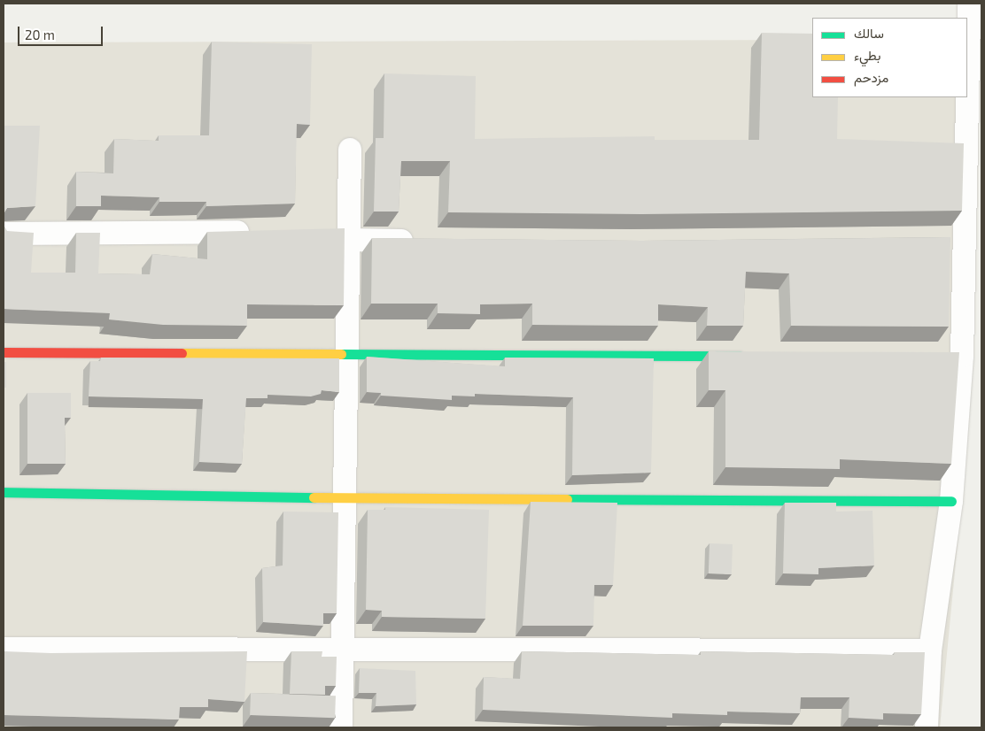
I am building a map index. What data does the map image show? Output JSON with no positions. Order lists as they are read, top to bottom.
{
  "legend": ["سالك", "بطيء", "مزدحم"],
  "scale_bar": "20 m"
}
